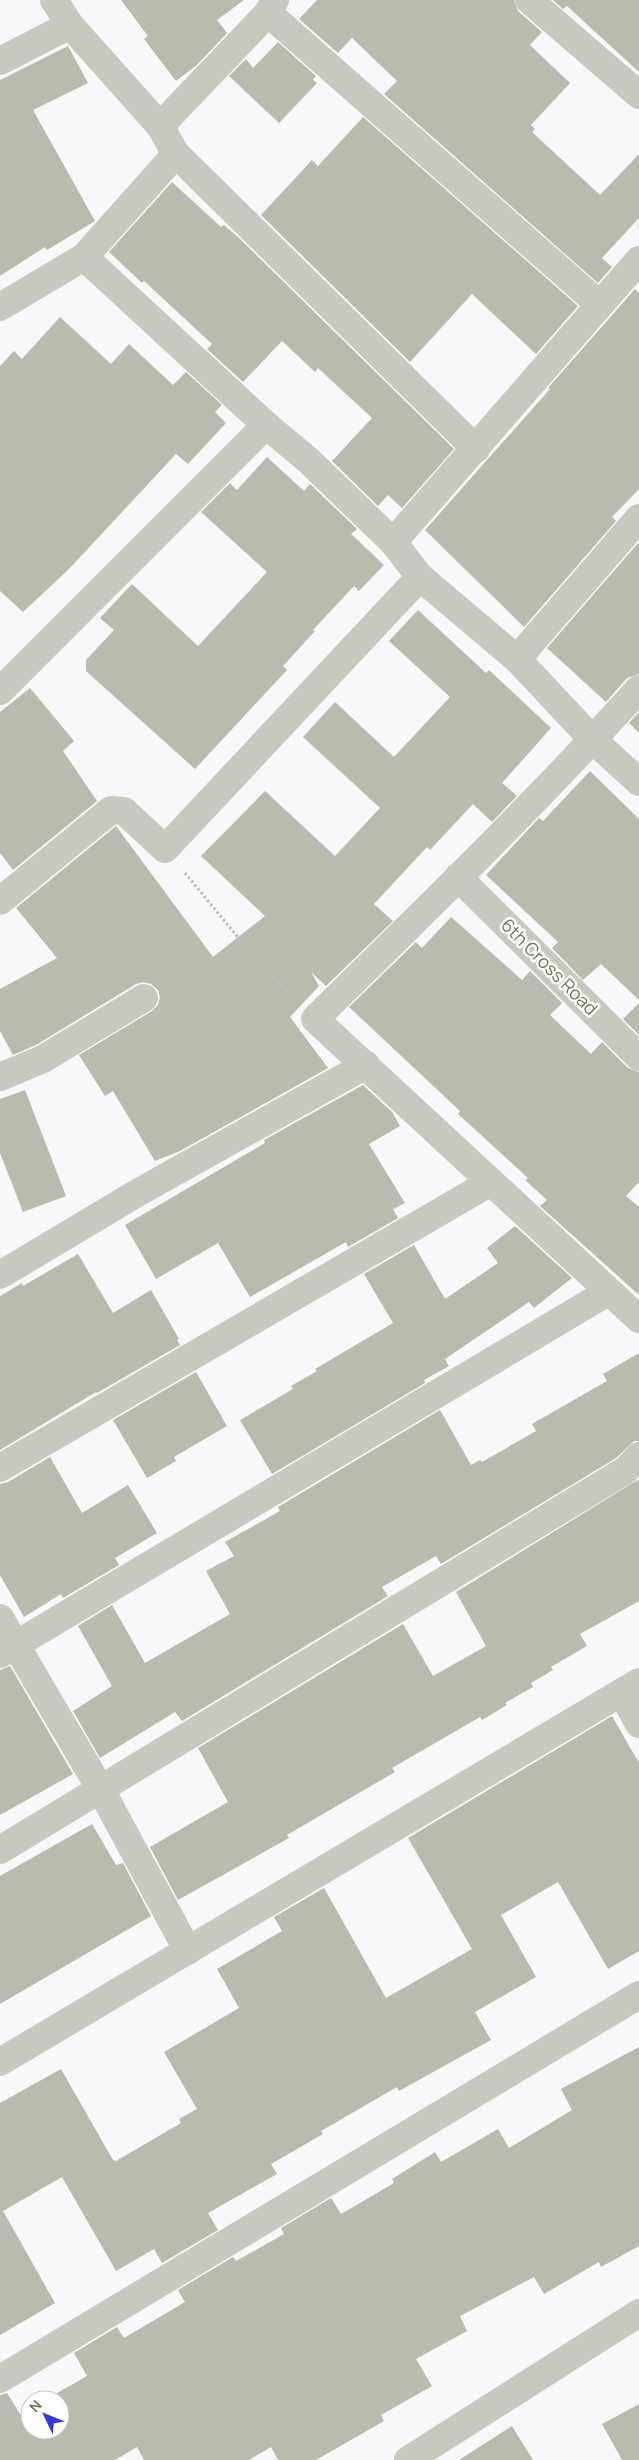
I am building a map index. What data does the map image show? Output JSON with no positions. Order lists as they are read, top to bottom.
{
  "streets": {
    "street": ["6th Cross Road"]
  },
  "north": "top left"
}
